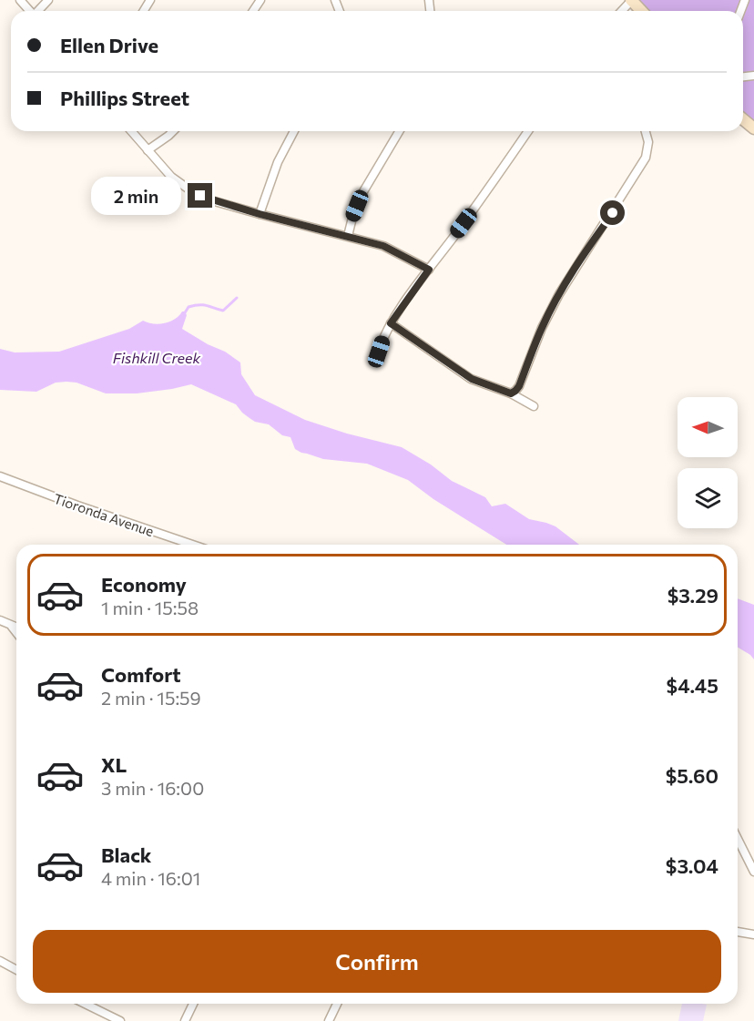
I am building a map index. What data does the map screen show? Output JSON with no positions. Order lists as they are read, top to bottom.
{
  "streets": {
    "street": ["Tioronda Avenue"]
  },
  "water": ["Fishkill Creek"],
  "north": "left",
  "page": {
    "banner": ["Ellen Drive", "Phillips Street"],
    "bubble": "2 min",
    "list": [
      {
        "name": "Economy",
        "note": "1 min · 15:58",
        "value": "$3.29"
      },
      {
        "name": "Comfort",
        "note": "2 min · 15:59",
        "value": "$4.45"
      },
      {
        "name": "XL",
        "note": "3 min · 16:00",
        "value": "$5.60"
      },
      {
        "name": "Black",
        "note": "4 min · 16:01",
        "value": "$3.04"
      }
    ],
    "buttons": "Confirm"
  }
}
